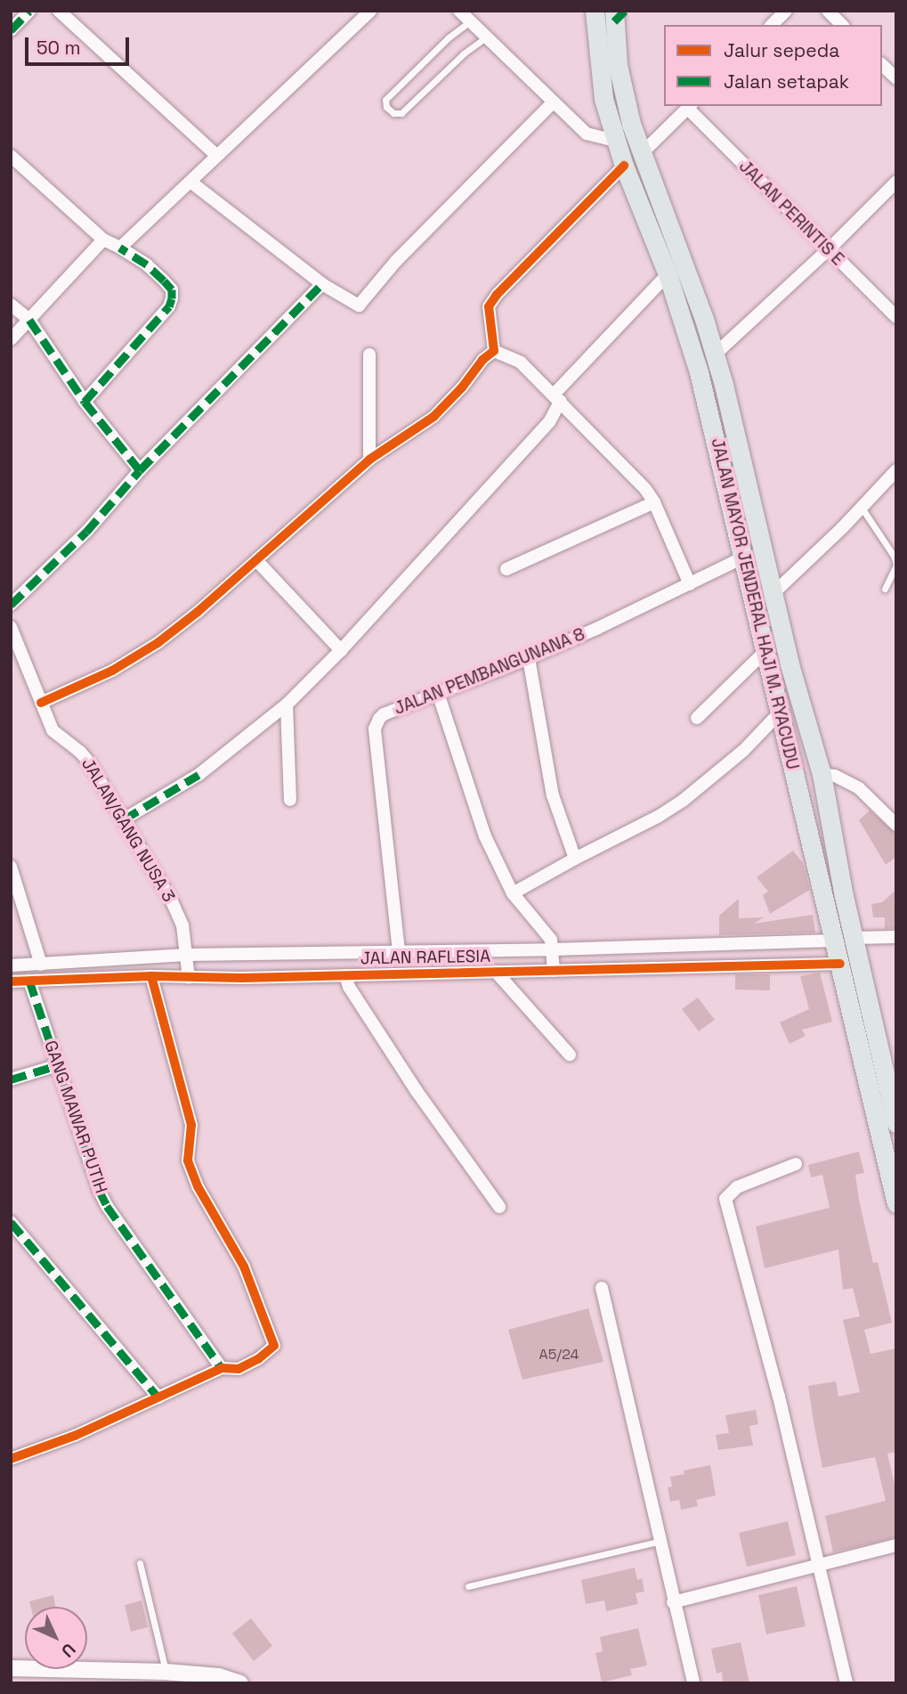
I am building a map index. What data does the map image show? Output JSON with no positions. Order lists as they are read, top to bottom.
{
  "streets": {
    "main road": ["JALAN MAYOR JENDERAL HAJI M. RYACUDU"],
    "street": [
      "JALAN PERINTIS E",
      "JALAN PEMBANGUNANA 8",
      "JALAN/GANG NUSA 3",
      "JALAN RAFLESIA",
      "GANG MAWAR PUTIH"
    ]
  },
  "crossings": [
    ["JALAN MAYOR JENDERAL HAJI M. RYACUDU", "JALAN PEMBANGUNANA 8"],
    ["JALAN MAYOR JENDERAL HAJI M. RYACUDU", "JALAN RAFLESIA"],
    ["JALAN PEMBANGUNANA 8", "JALAN RAFLESIA"],
    ["JALAN/GANG NUSA 3", "JALAN RAFLESIA"],
    ["JALAN RAFLESIA", "GANG MAWAR PUTIH"]
  ],
  "house_numbers": ["A5/24"],
  "legend": ["Jalur sepeda", "Jalan setapak"],
  "scale_bar": "50 m",
  "north": "bottom right"
}
